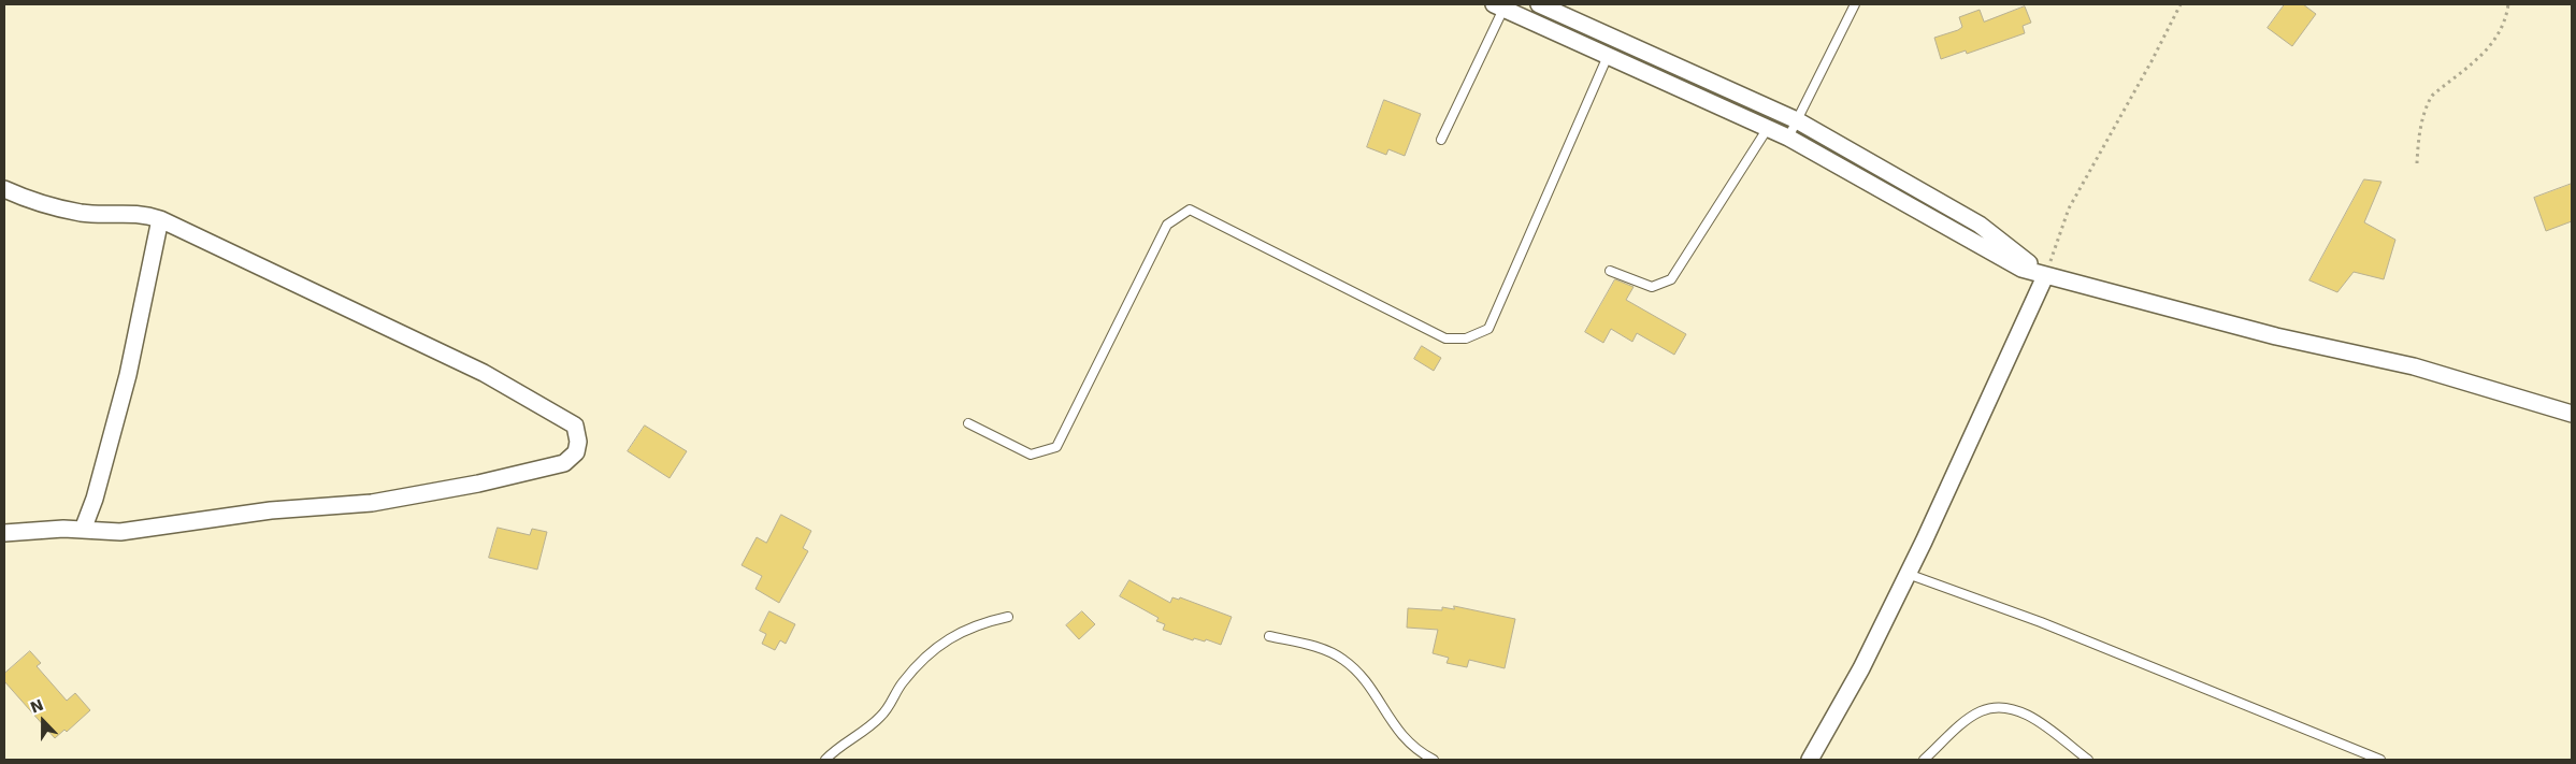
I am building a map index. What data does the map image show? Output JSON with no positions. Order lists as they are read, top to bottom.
{
  "north": "top"
}
